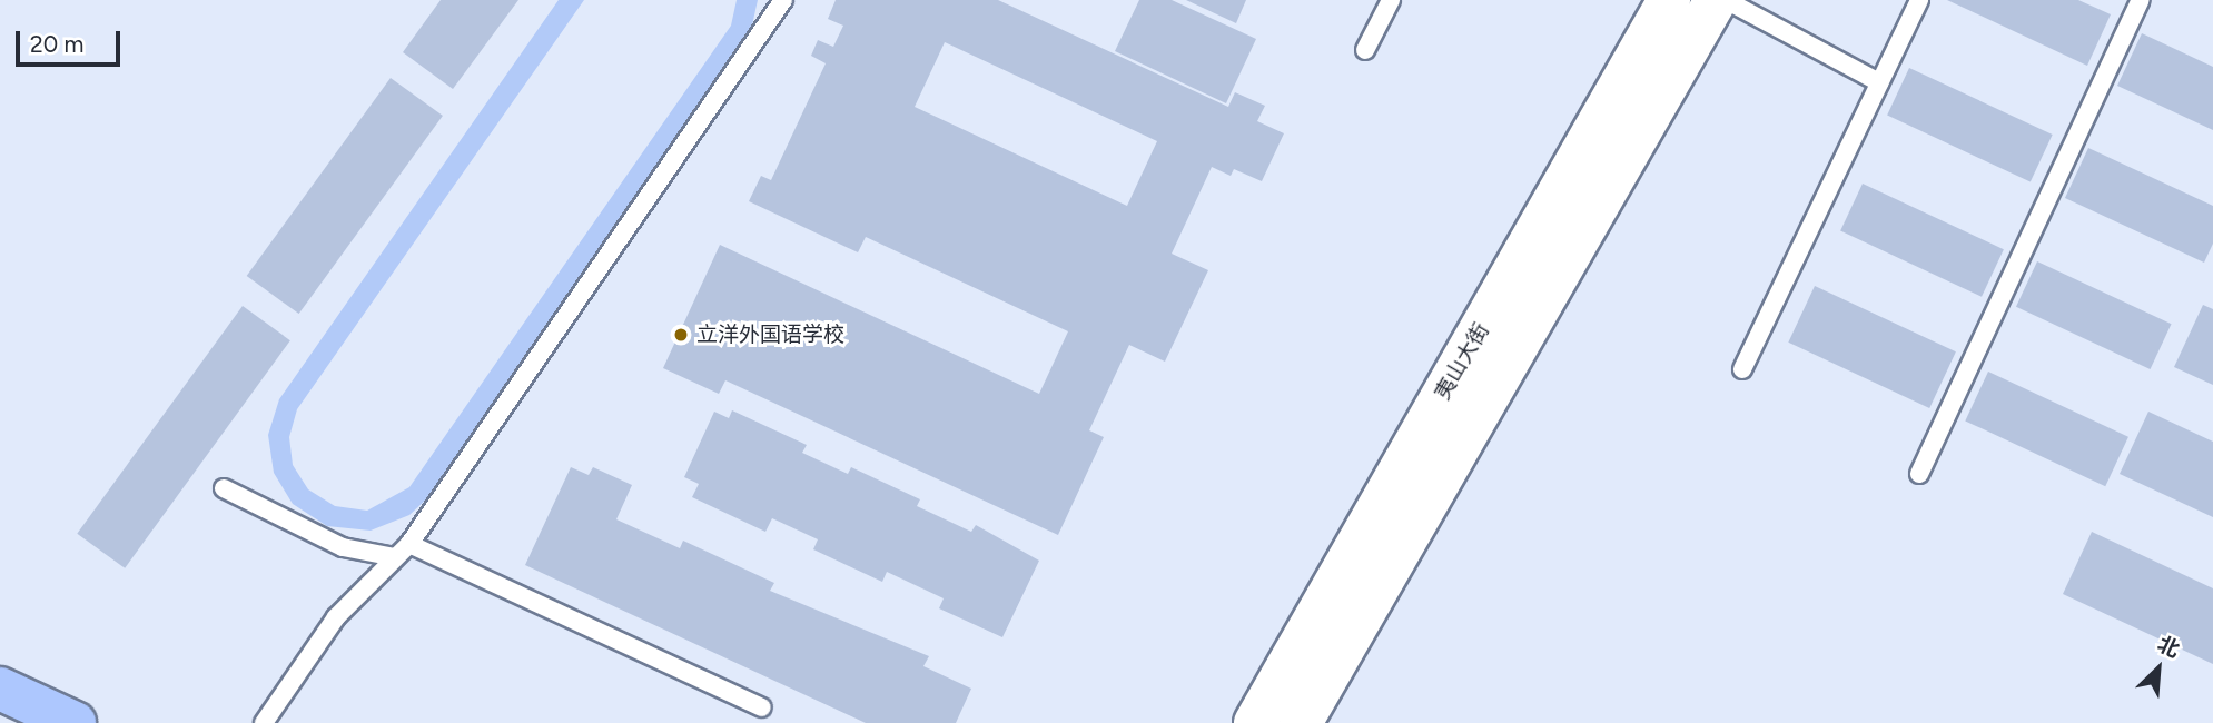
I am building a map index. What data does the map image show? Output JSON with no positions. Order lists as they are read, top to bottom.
{
  "streets": {
    "main road": ["夷山大街"]
  },
  "places": ["立洋外国语学校"],
  "scale_bar": "20 m",
  "north": "top right"
}
